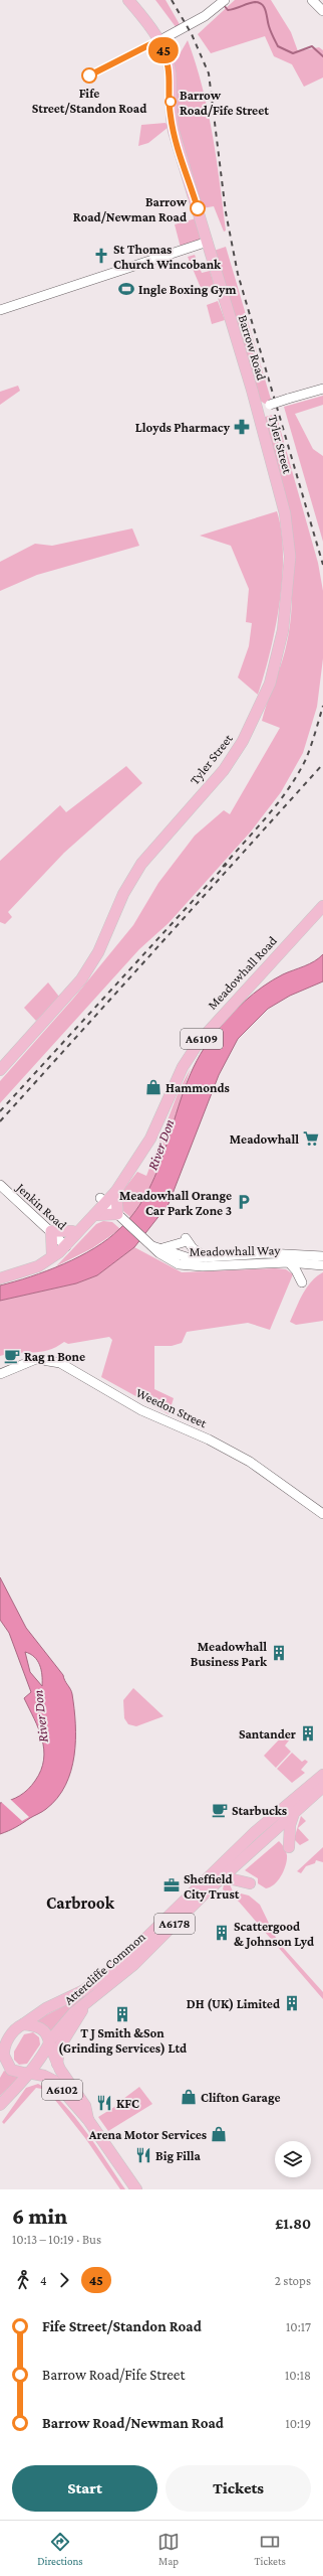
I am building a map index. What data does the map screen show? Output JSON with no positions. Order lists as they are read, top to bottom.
{
  "streets": {
    "main road": [
      "Barrow Road",
      "Tyler Street",
      "Meadowhall Road",
      "A6109",
      "A6178",
      "Attercliffe Common",
      "A6102"
    ],
    "street": ["Jenkin Road", "Meadowhall Way", "Weedon Street"]
  },
  "crossings": [
    ["Barrow Road", "Tyler Street"],
    ["Meadowhall Road", "Jenkin Road"],
    ["Meadowhall Road", "Meadowhall Way"],
    ["A6178", "Attercliffe Common"],
    ["A6178", "A6102"],
    ["Attercliffe Common", "A6102"]
  ],
  "districts": ["Carbrook"],
  "water": ["River Don"],
  "places": {
    "other": ["Fife Street/Standon Road", "Barrow Road/Fife Street", "Barrow Road/Newman Road"],
    "church": ["St Thomas Church Wincobank"],
    "sports": ["Ingle Boxing Gym"],
    "pharmacy": ["Lloyds Pharmacy"],
    "shop": ["Hammonds", "Clifton Garage", "Arena Motor Services"],
    "supermarket": ["Meadowhall"],
    "parking": ["Meadowhall Orange Car Park Zone 3"],
    "cafe": ["Rag n Bone", "Starbucks"],
    "building": [
      "Meadowhall Business Park",
      "Santander",
      "Scattergood & Johnson Lyd",
      "DH (UK) Limited",
      "T J Smith &Son (Grinding Services) Ltd"
    ],
    "office": ["Sheffield City Trust"],
    "restaurant": ["KFC", "Big Filla"]
  },
  "lines": ["bus line 45"],
  "page": {
    "on_map": "45",
    "heading": ["6 min", "10:13 – 10:19 · Bus", "£1.80"],
    "legs": ["4", "45", "2 stops"],
    "list": [
      {
        "name": "Fife Street/Standon Road",
        "value": "10:17"
      },
      {
        "name": "Barrow Road/Fife Street",
        "value": "10:18"
      },
      {
        "name": "Barrow Road/Newman Road",
        "value": "10:19"
      }
    ],
    "buttons": ["Start", "Tickets"],
    "tabs": ["Directions", "Map", "Tickets"]
  }
}
